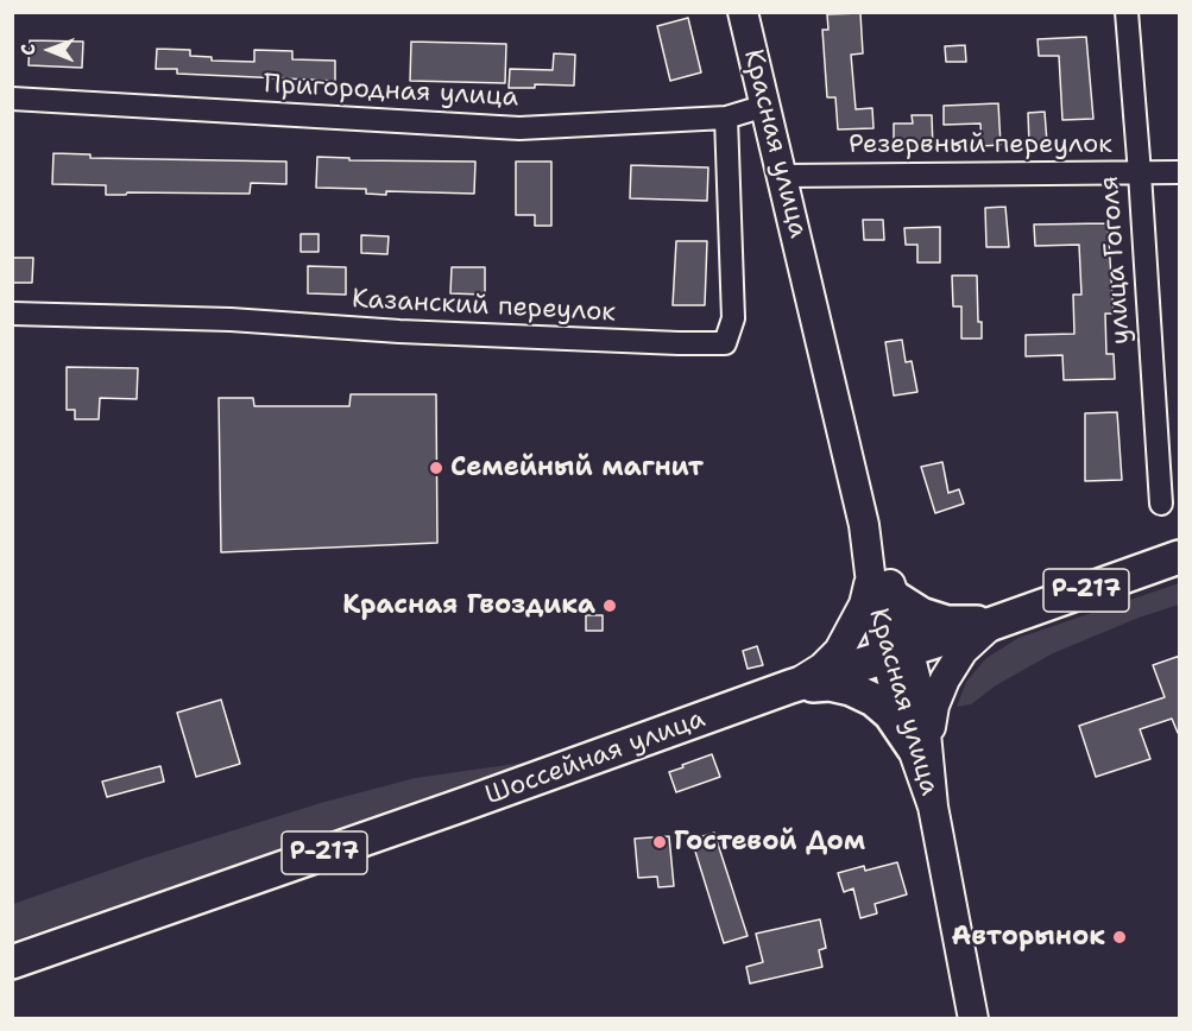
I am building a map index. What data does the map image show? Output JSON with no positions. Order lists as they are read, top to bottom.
{
  "streets": {
    "highway": ["Р-217", "Шоссейная улица"],
    "main road": ["Красная улица"],
    "street": [
      "Пригородная улица",
      "Резервный переулок",
      "улица Гоголя",
      "Казанский переулок"
    ]
  },
  "crossings": [
    ["Пригородная улица", "Красная улица"],
    ["Пригородная улица", "Казанский переулок"],
    ["Красная улица", "Резервный переулок"],
    ["Красная улица", "Шоссейная улица"],
    ["Резервный переулок", "улица Гоголя"]
  ],
  "places": [
    "Семейный магнит",
    "Красная Гвоздика",
    "Гостевой Дом",
    "Авторынок"
  ],
  "north": "left"
}
